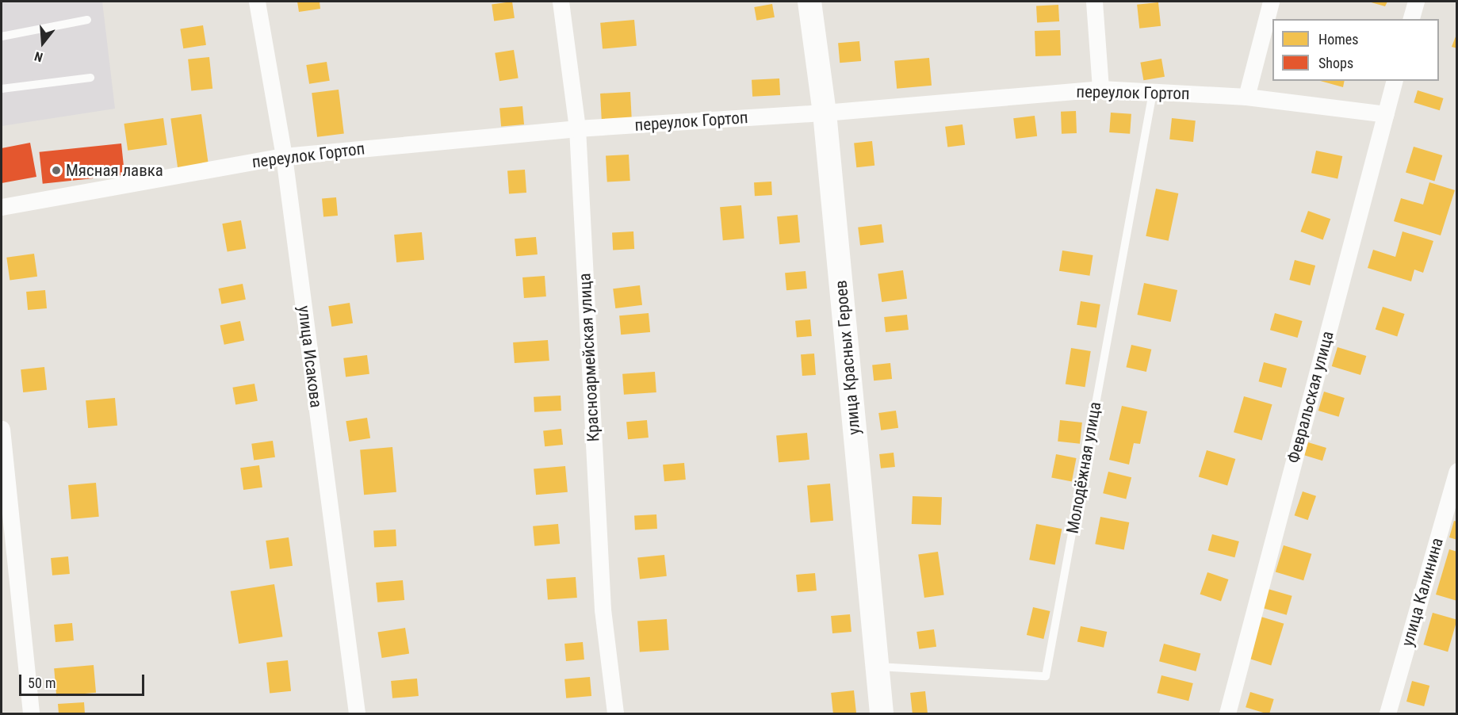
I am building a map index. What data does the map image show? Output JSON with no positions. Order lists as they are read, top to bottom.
{
  "streets": {
    "main road": ["улица Красных Героев"],
    "street": [
      "переулок Гортоп",
      "улица Исакова",
      "Красноармейская улица",
      "Февральская улица",
      "улица Калинина"
    ],
    "lane": ["Молодёжная улица"]
  },
  "crossings": [
    ["переулок Гортоп", "улица Исакова"],
    ["переулок Гортоп", "Красноармейская улица"],
    ["переулок Гортоп", "улица Красных Героев"],
    ["переулок Гортоп", "Февральская улица"],
    ["переулок Гортоп", "Молодёжная улица"],
    ["улица Красных Героев", "Молодёжная улица"]
  ],
  "places": ["Мясная лавка"],
  "legend": ["Homes", "Shops"],
  "scale_bar": "50 m",
  "north": "bottom"
}
